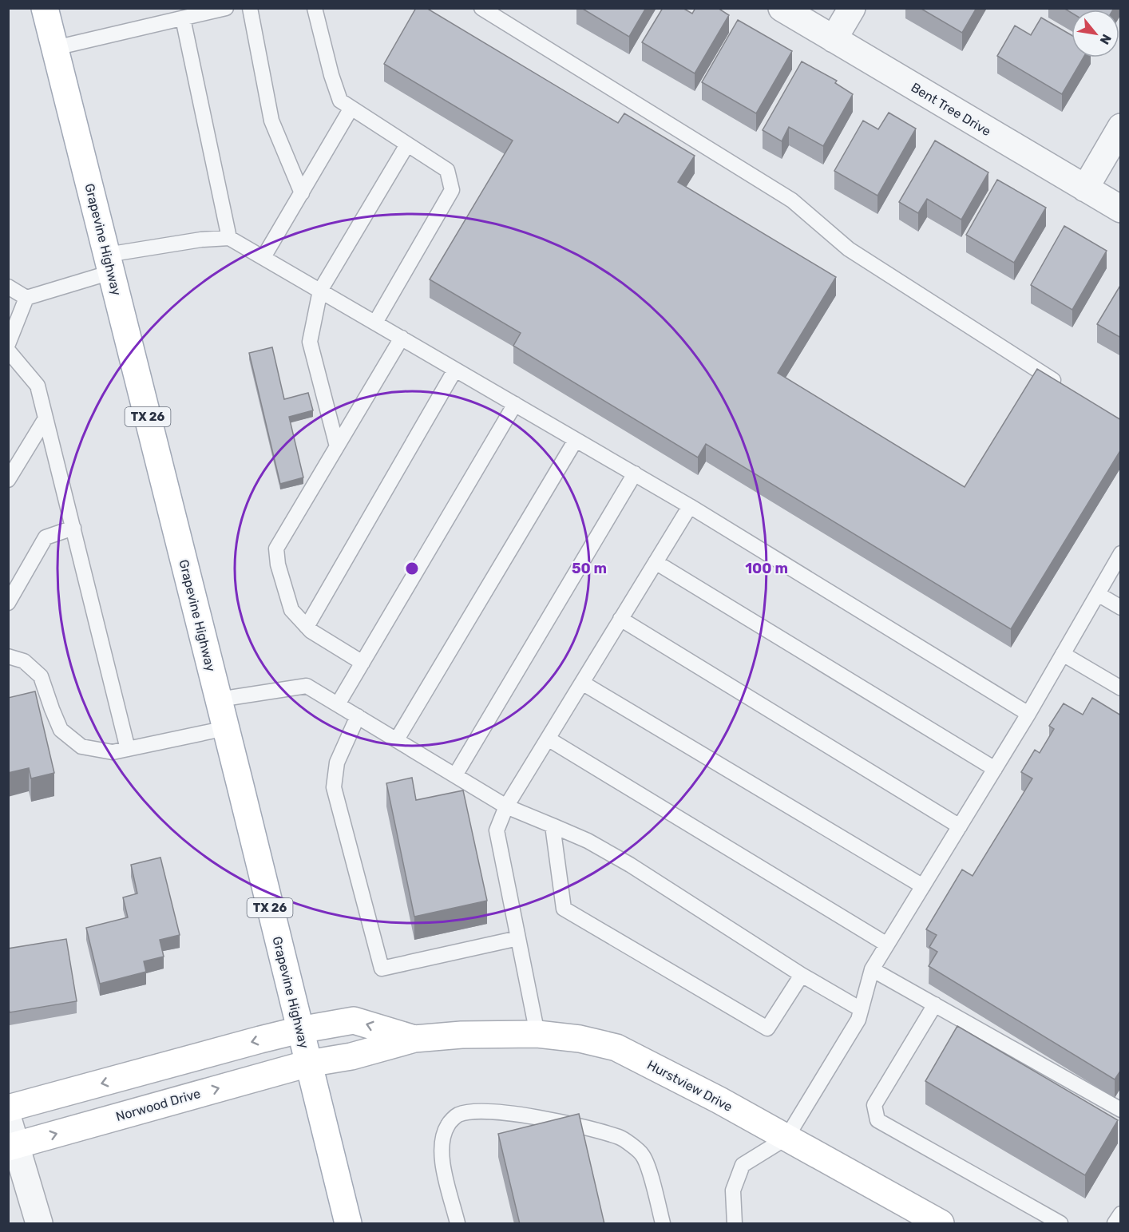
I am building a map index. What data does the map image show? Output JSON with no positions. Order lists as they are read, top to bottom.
{
  "streets": {
    "main road": [
      "Grapevine Highway",
      "TX 26",
      "Hurstview Drive",
      "Norwood Drive"
    ],
    "street": ["Bent Tree Drive"]
  },
  "crossings": [
    ["Grapevine Highway", "Hurstview Drive"],
    ["Grapevine Highway", "Norwood Drive"],
    ["Hurstview Drive", "Norwood Drive"]
  ],
  "north": "bottom right",
  "rings": ["50 m", "100 m"]
}
